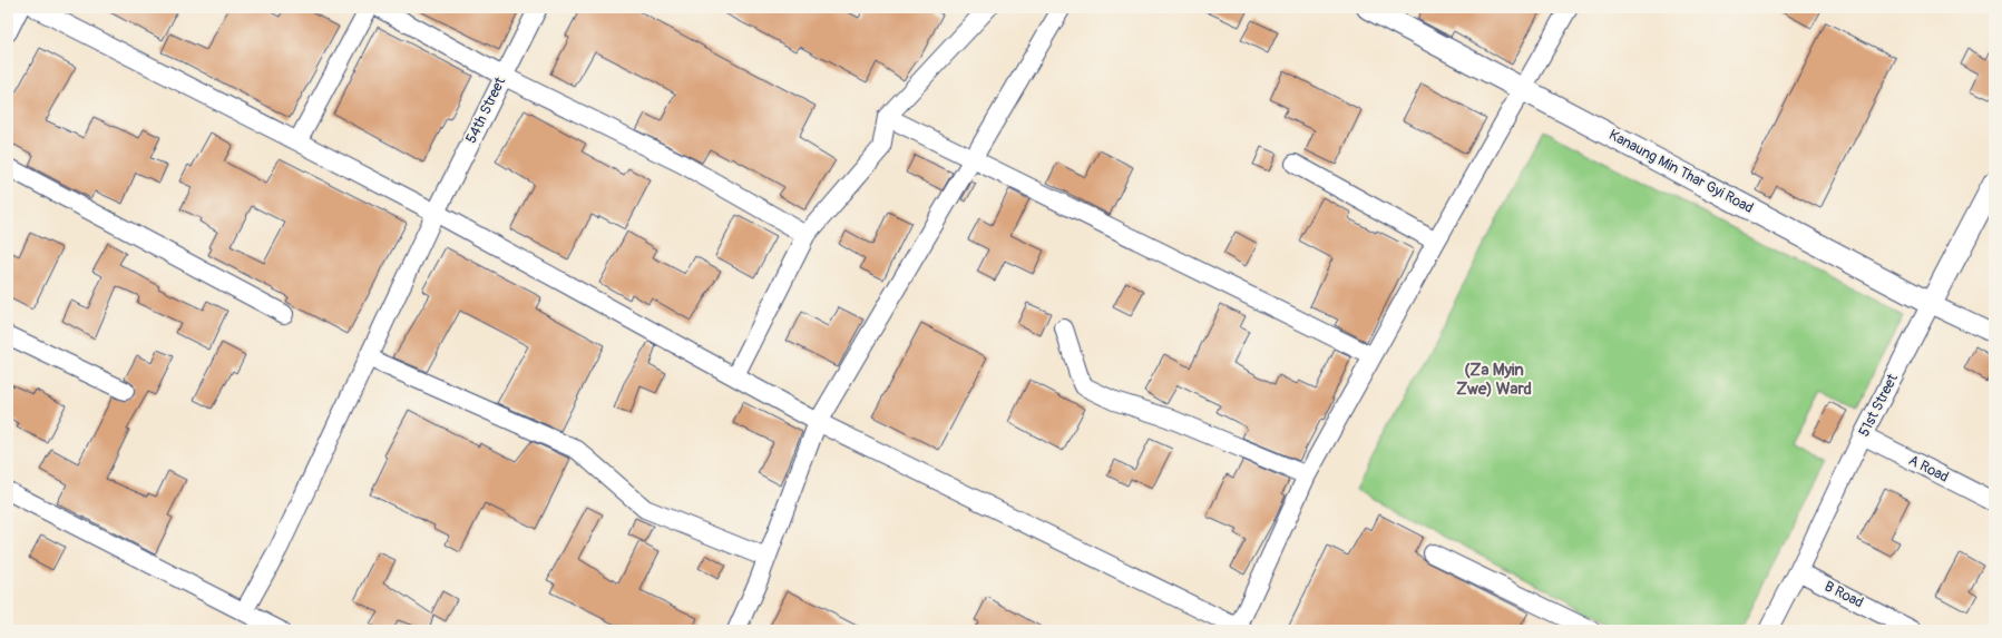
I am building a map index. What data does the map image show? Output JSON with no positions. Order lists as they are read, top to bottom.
{
  "streets": {
    "street": [
      "54th Street",
      "Kanaung Min Thar Gyi Road",
      "51st Street",
      "A Road",
      "B Road"
    ]
  },
  "crossings": [
    ["Kanaung Min Thar Gyi Road", "51st Street"],
    ["51st Street", "A Road"],
    ["51st Street", "B Road"]
  ],
  "districts": ["(Za Myin Zwe) Ward"]
}
